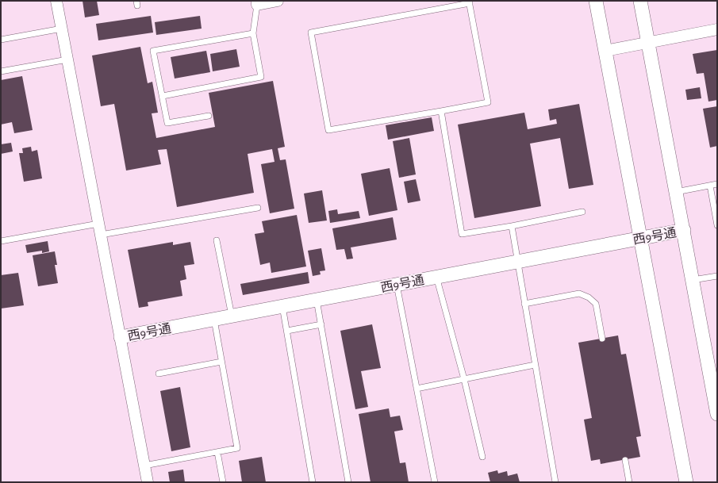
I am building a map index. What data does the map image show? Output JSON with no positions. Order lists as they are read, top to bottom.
{
  "streets": {
    "street": ["西9号通"]
  }
}
